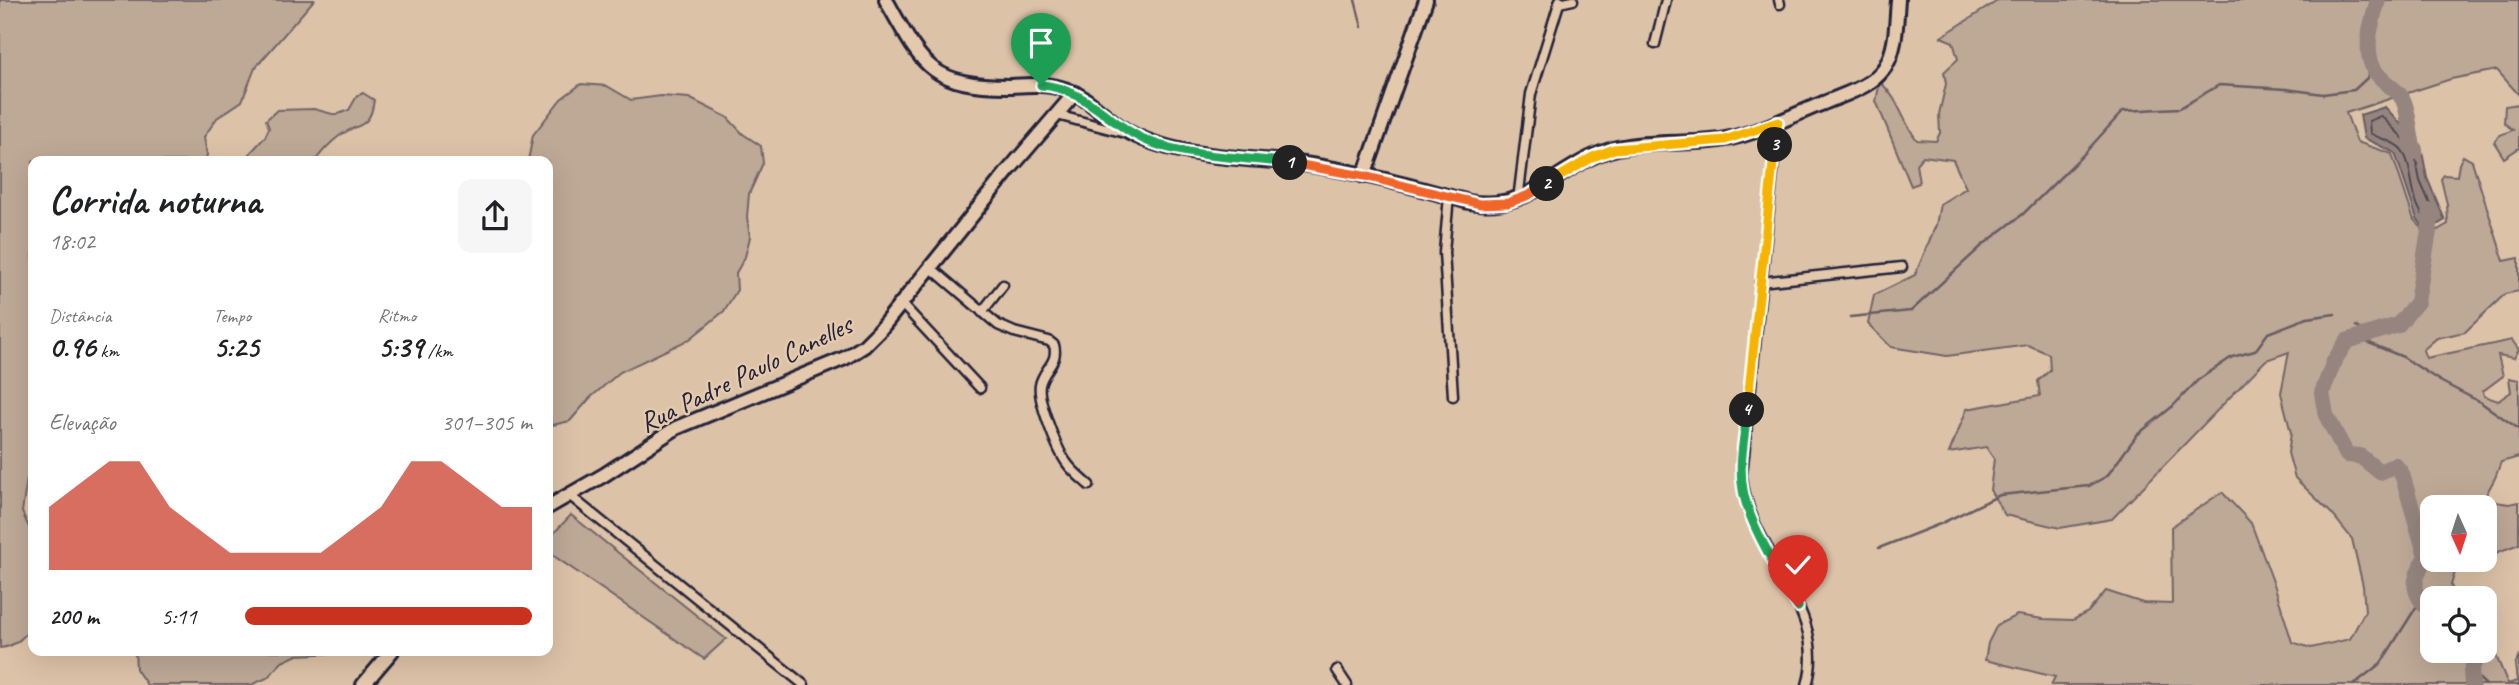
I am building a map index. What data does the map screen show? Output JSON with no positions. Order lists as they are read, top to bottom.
{
  "streets": {
    "main road": ["Rua Padre Paulo Canelles"]
  },
  "north": "bottom",
  "page": {
    "pins": [
      "3",
      "1",
      "2",
      "4"
    ],
    "heading": ["Corrida noturna", "18:02"],
    "stats": [
      ["Distância", "0.96 km"],
      ["Tempo", "5:25"],
      ["Ritmo", "5:39 /km"]
    ],
    "chart": ["Elevação", "301–305 m"],
    "list": [
      {
        "name": "200 m",
        "note": "5:11"
      }
    ]
  }
}
